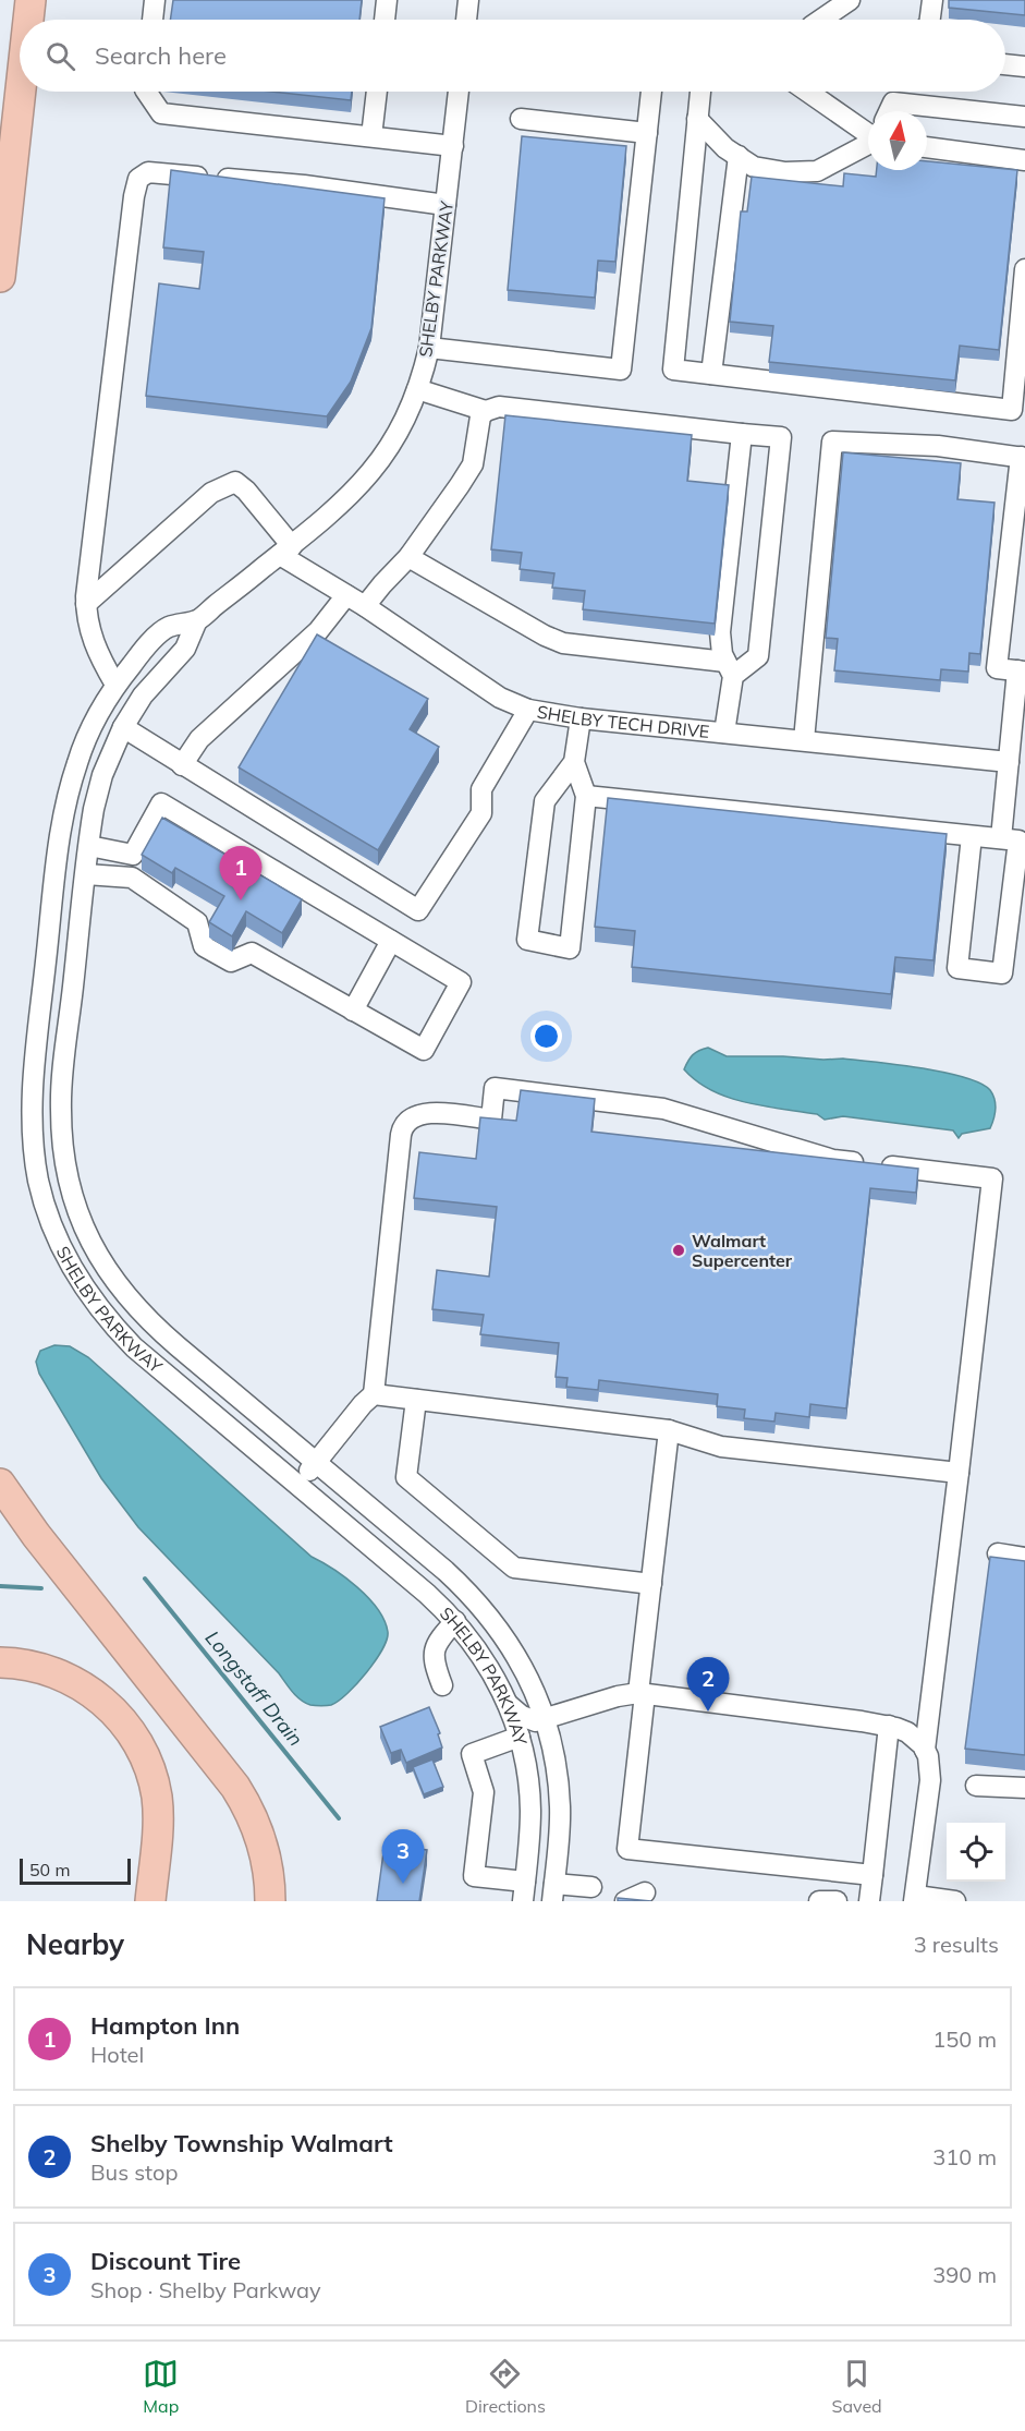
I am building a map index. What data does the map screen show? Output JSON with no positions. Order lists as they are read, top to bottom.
{
  "streets": {
    "street": ["SHELBY PARKWAY", "SHELBY TECH DRIVE"]
  },
  "crossings": [
    ["SHELBY PARKWAY", "SHELBY TECH DRIVE"]
  ],
  "water": ["Longstaff Drain"],
  "places": ["Walmart Supercenter"],
  "scale_bar": "50 m",
  "north": "top",
  "page": {
    "search": "Search here",
    "pins": ["1", "2", "3"],
    "scale": "50 m",
    "heading": ["Nearby", "3 results"],
    "list": [
      {
        "mark": "1",
        "name": "Hampton Inn",
        "note": "Hotel",
        "value": "150 m"
      },
      {
        "mark": "2",
        "name": "Shelby Township Walmart",
        "note": "Bus stop",
        "value": "310 m"
      },
      {
        "mark": "3",
        "name": "Discount Tire",
        "note": "Shop · Shelby Parkway",
        "value": "390 m"
      }
    ],
    "nav": ["Map", "Directions", "Saved"]
  }
}
